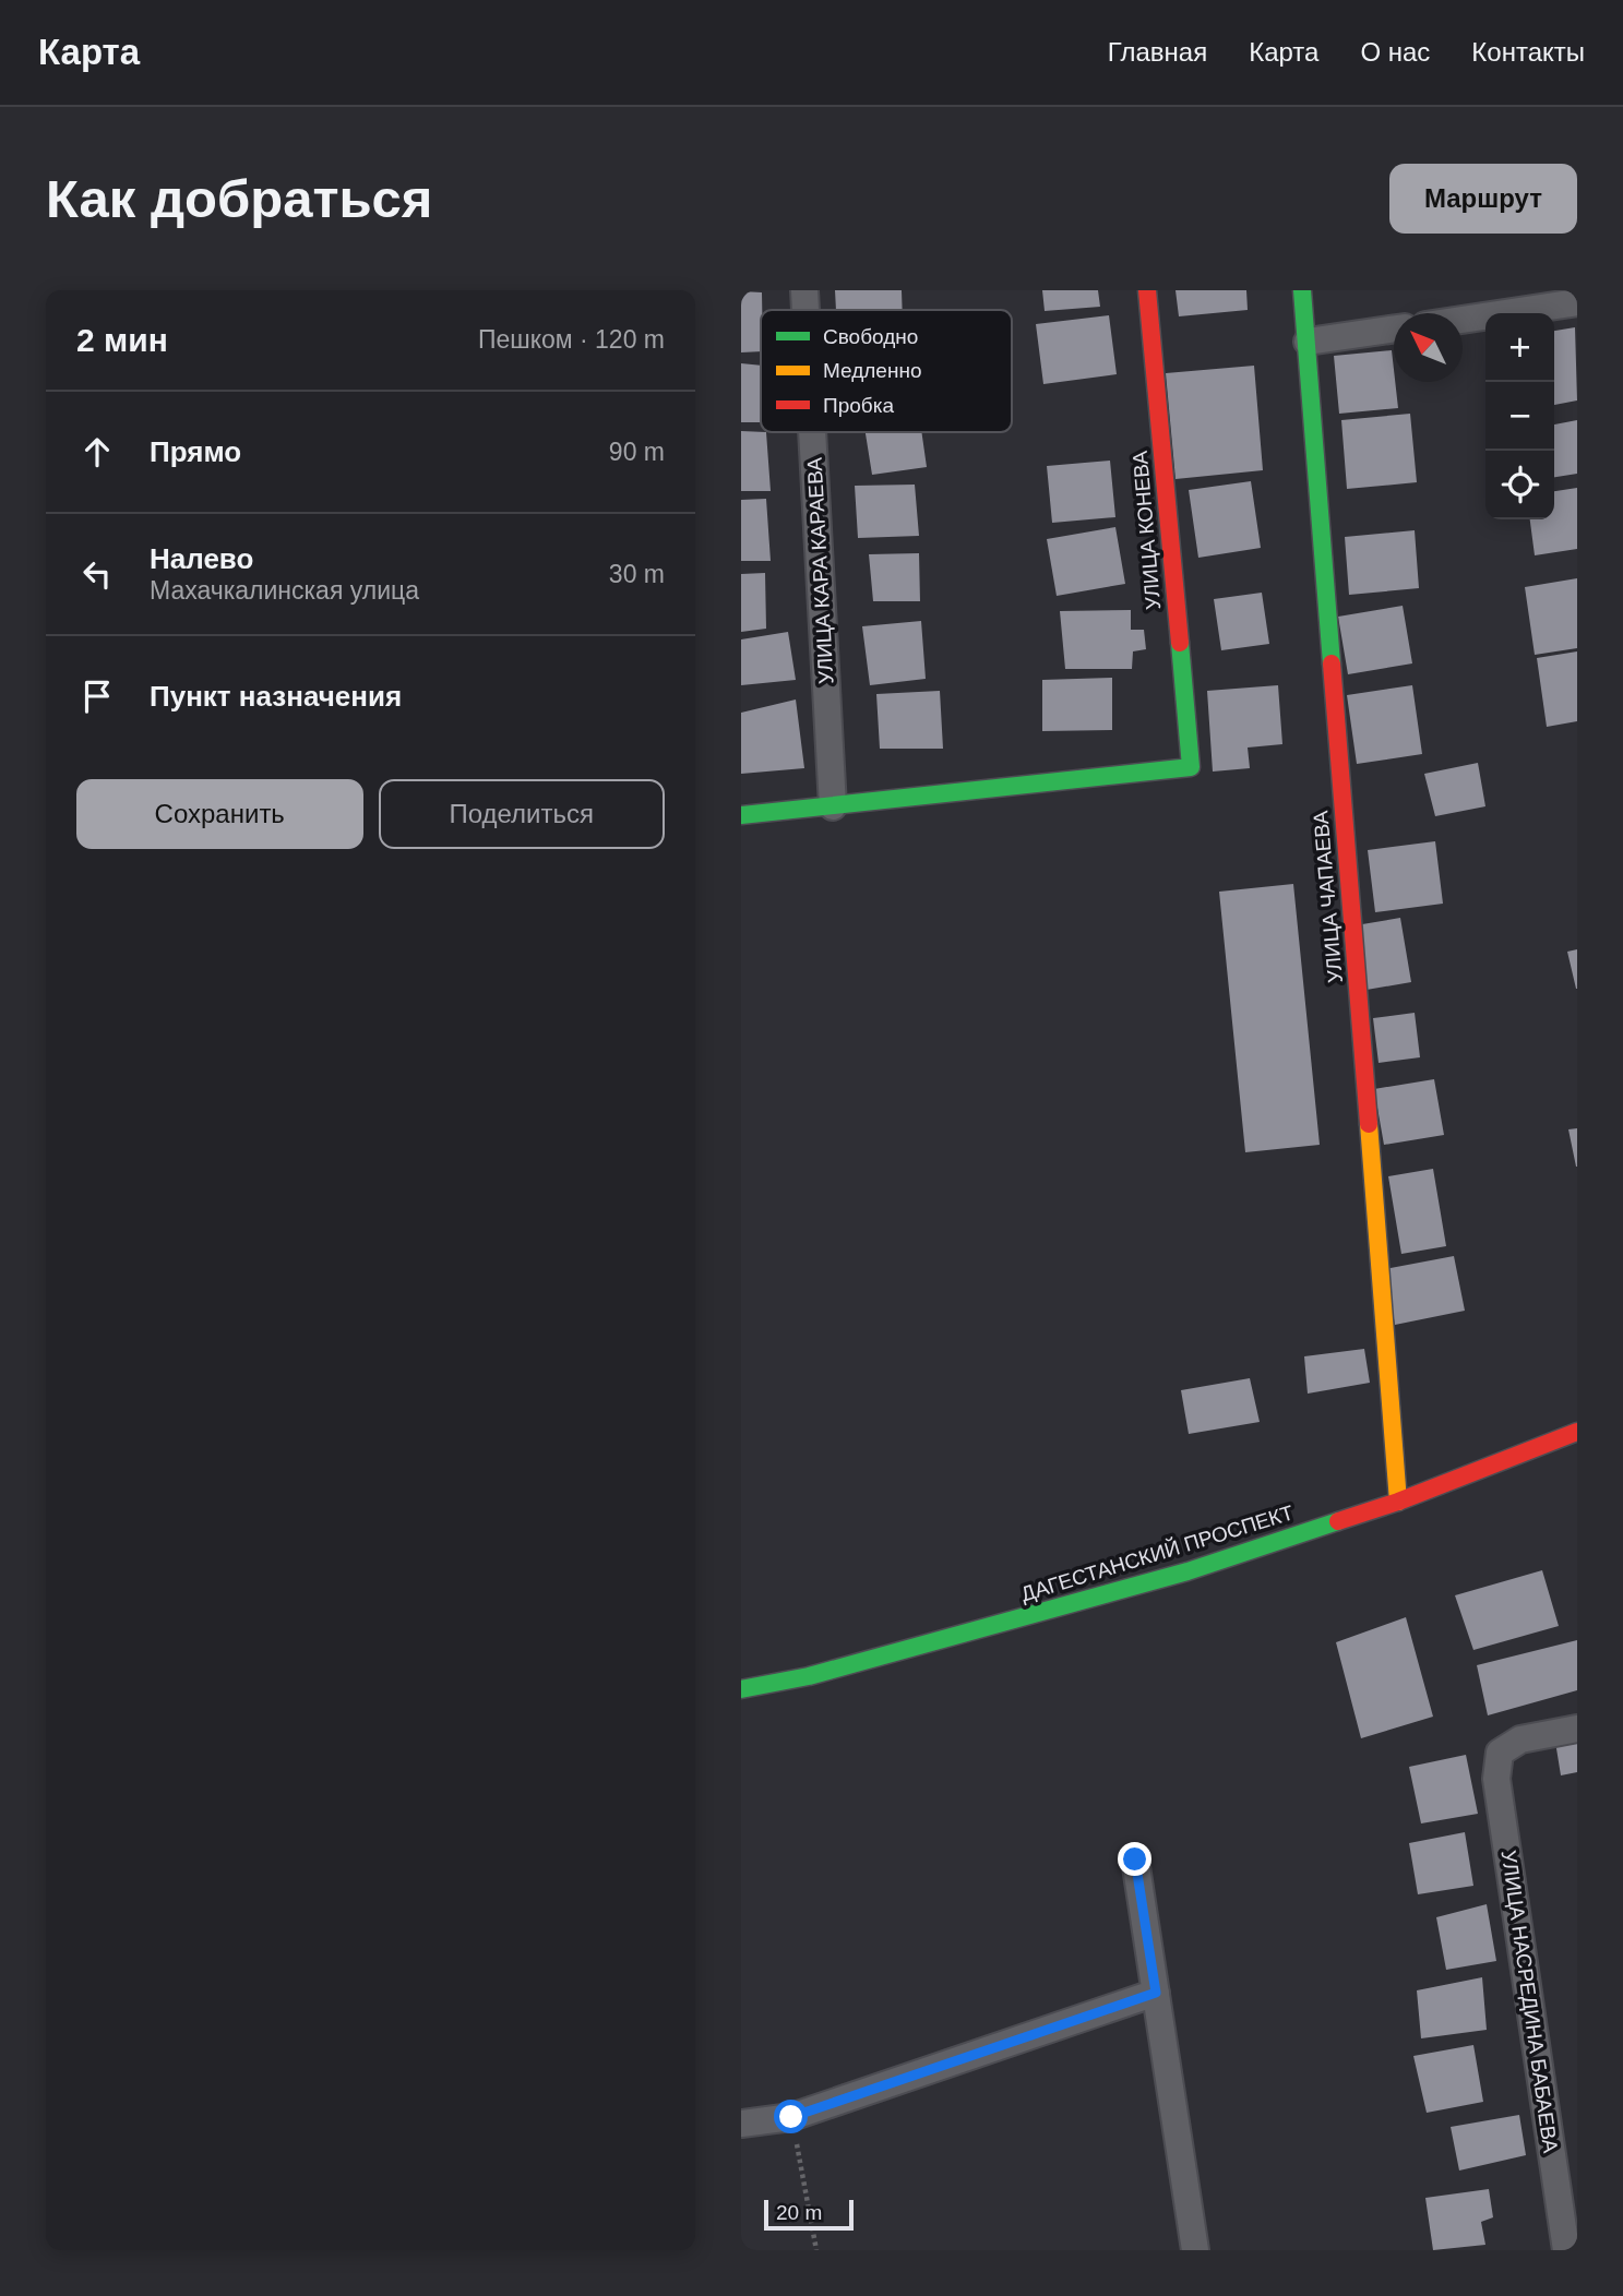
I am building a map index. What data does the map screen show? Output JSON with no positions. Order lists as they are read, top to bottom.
{
  "streets": {
    "main road": ["УЛИЦА КОНЕВА", "УЛИЦА ЧАПАЕВА", "ДАГЕСТАНСКИЙ ПРОСПЕКТ"],
    "street": ["УЛИЦА КАРА КАРАЕВА", "УЛИЦА НАСРЕДИНА БАБАЕВА"]
  },
  "crossings": [
    ["УЛИЦА КОНЕВА", "УЛИЦА КАРА КАРАЕВА"],
    ["УЛИЦА ЧАПАЕВА", "ДАГЕСТАНСКИЙ ПРОСПЕКТ"]
  ],
  "legend": ["Свободно", "Медленно", "Пробка"],
  "scale_bar": "20 m",
  "north": "top left",
  "page": {
    "header": "Карта",
    "nav": [
      "Главная",
      "Карта",
      "О нас",
      "Контакты"
    ],
    "buttons": [
      "Маршрут",
      ["Сохранить", "Поделиться"]
    ],
    "title": "Как добраться",
    "heading": ["2 мин", "Пешком · 120 m"],
    "map_buttons": ["+", "−"],
    "list": [
      ["Прямо", "90 m"],
      ["Налево", "Махачкалинская улица", "30 m"],
      "Пункт назначения"
    ],
    "scale": "20 m"
  }
}
